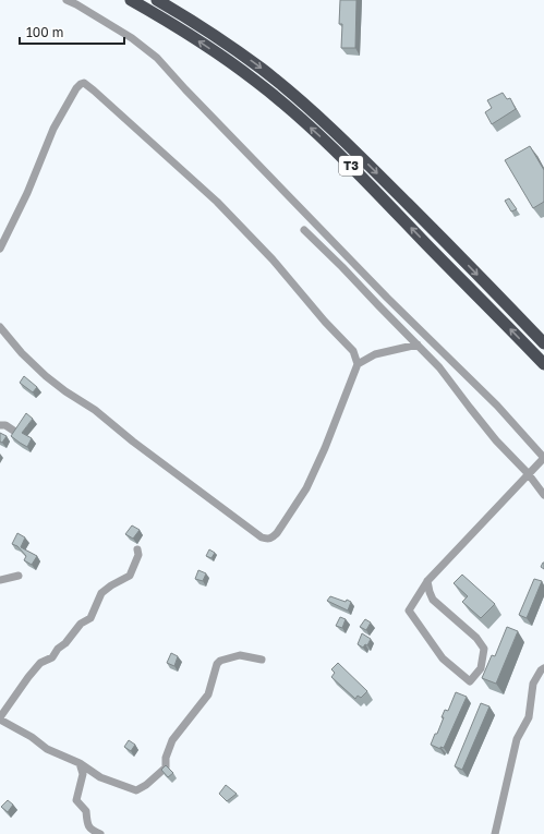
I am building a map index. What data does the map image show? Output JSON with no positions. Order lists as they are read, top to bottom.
{
  "streets": {
    "highway": ["T3"]
  },
  "scale_bar": "100 m"
}
